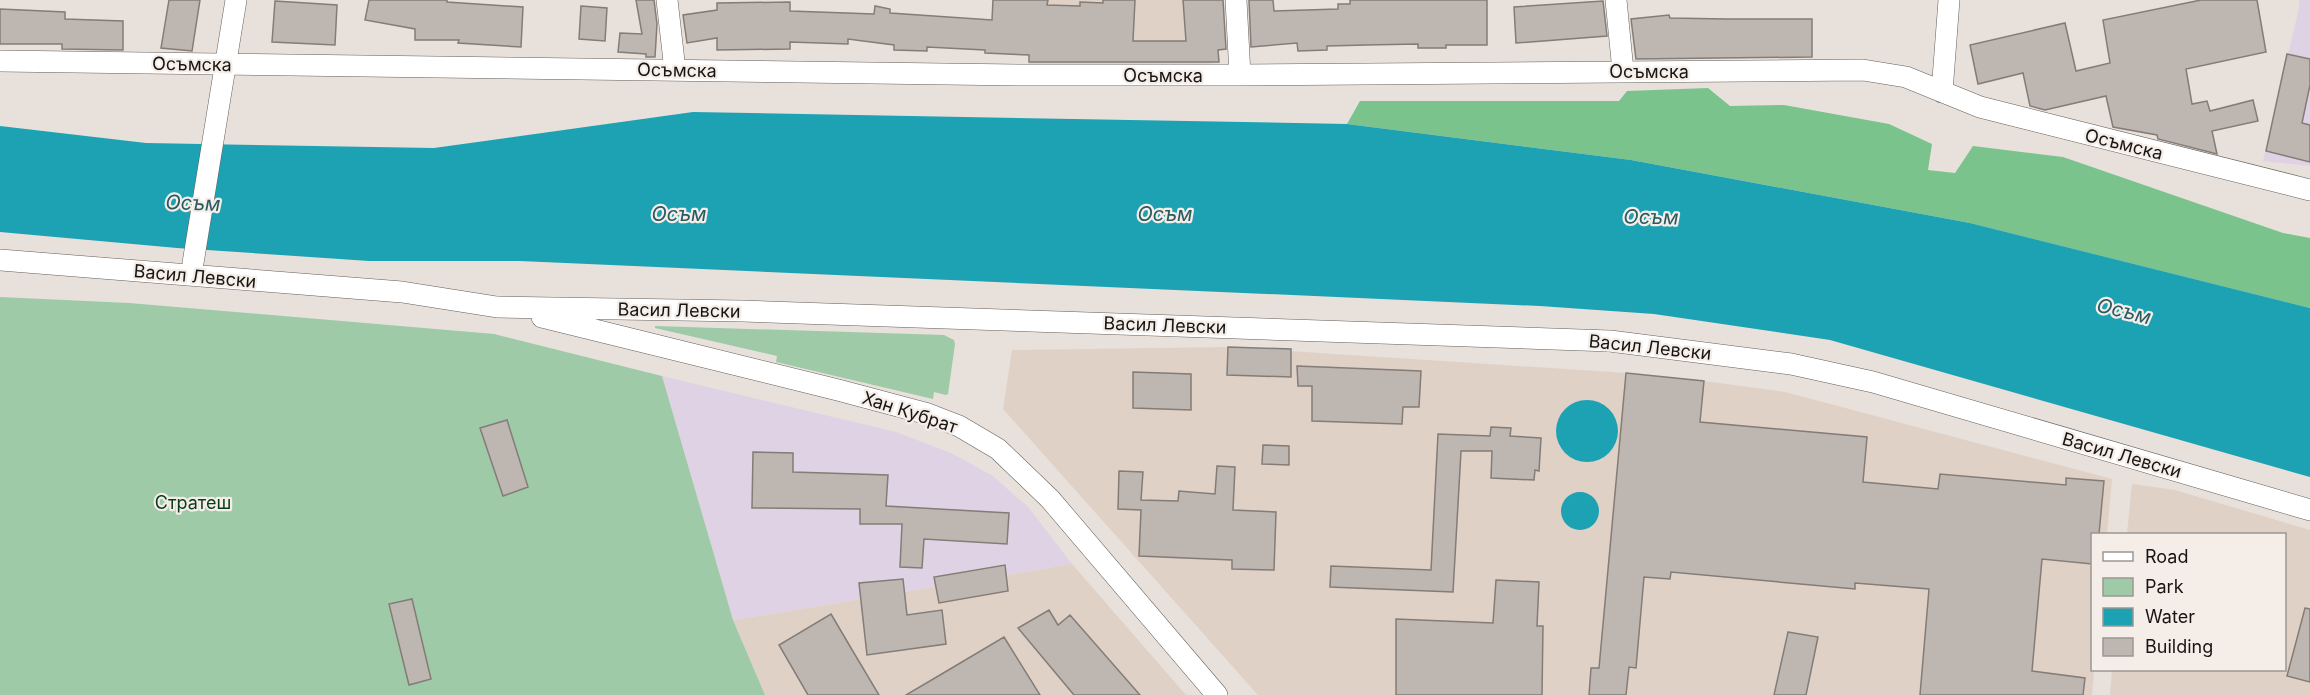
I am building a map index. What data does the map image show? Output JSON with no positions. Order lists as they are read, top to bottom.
{
  "streets": {
    "street": ["Осъмска", "Васил Левски", "Хан Кубрат"]
  },
  "crossings": [
    ["Васил Левски", "Хан Кубрат"]
  ],
  "water": ["Осъм"],
  "parks": ["Стратеш"],
  "legend": [
    "Road",
    "Park",
    "Water",
    "Building"
  ]
}
